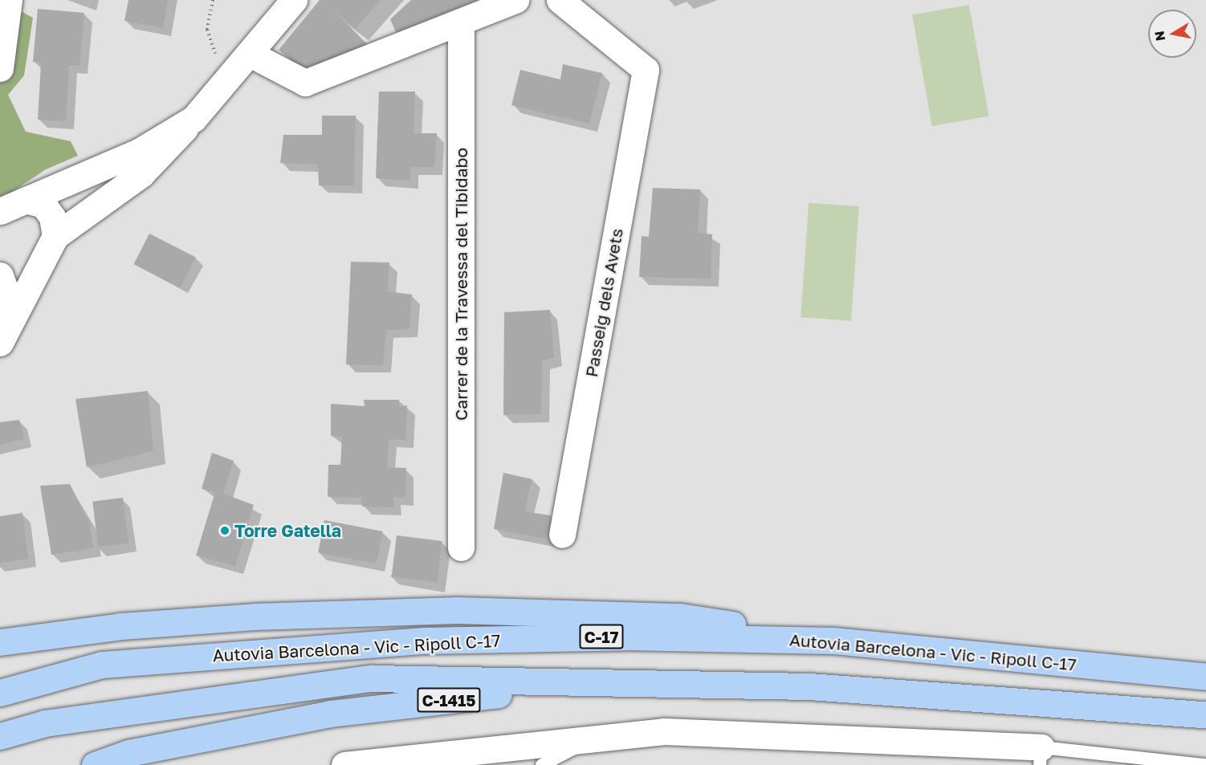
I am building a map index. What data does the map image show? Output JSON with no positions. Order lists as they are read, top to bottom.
{
  "streets": {
    "highway": ["C-17", "Autovia Barcelona - Vic - Ripoll C-17", "C-1415"],
    "street": ["Carrer de la Travessa del Tibidabo", "Passeig dels Avets"]
  },
  "crossings": [
    ["Autovia Barcelona - Vic - Ripoll C-17", "C-1415"]
  ],
  "places": ["Torre Gatella"],
  "north": "left"
}
